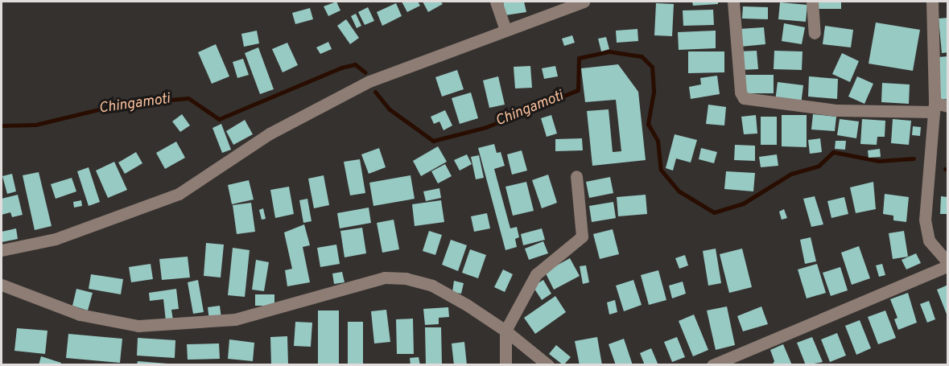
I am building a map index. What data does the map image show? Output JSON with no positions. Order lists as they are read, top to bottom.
{
  "water": ["Chingamoti"]
}
